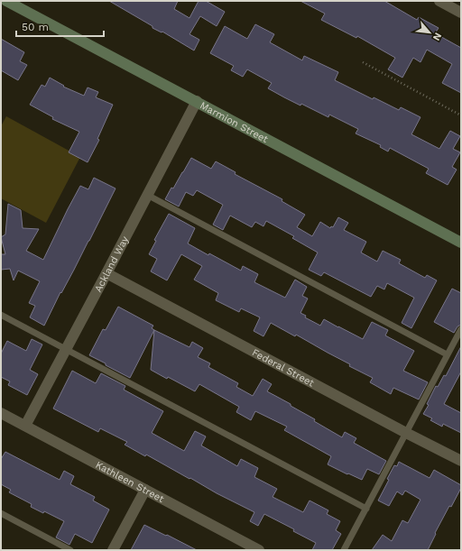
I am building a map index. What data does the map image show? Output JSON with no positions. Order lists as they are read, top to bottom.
{
  "streets": {
    "street": [
      "Marmion Street",
      "Ackland Way",
      "Federal Street",
      "Kathleen Street"
    ]
  },
  "crossings": [
    ["Marmion Street", "Ackland Way"],
    ["Ackland Way", "Federal Street"],
    ["Ackland Way", "Kathleen Street"]
  ],
  "scale_bar": "50 m",
  "north": "bottom right"
}
